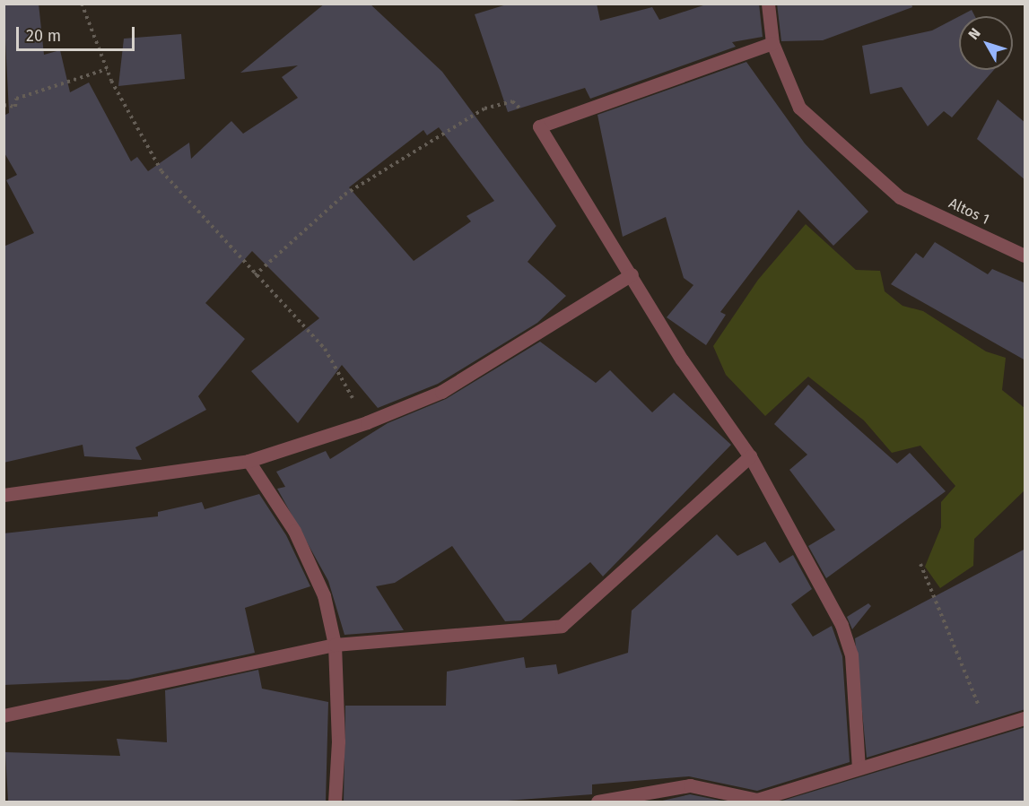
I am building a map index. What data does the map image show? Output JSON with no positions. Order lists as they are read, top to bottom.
{
  "streets": {
    "street": ["Altos 1"]
  },
  "scale_bar": "20 m",
  "north": "top left"
}
